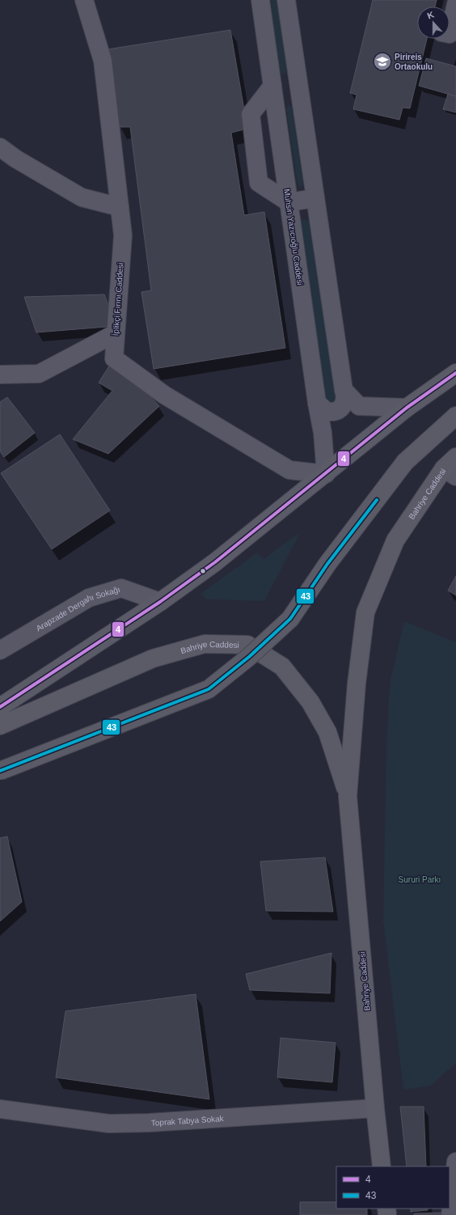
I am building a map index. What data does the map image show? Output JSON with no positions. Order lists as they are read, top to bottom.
{
  "streets": {
    "main road": ["Bahriye Caddesi"],
    "street": [
      "Muhsin Yazıcıoğlu Caddesi",
      "İplikçi Fırını Caddesi",
      "Arapzade Dergahı Sokağı",
      "Toprak Tabya Sokak"
    ]
  },
  "crossings": [
    ["Muhsin Yazıcıoğlu Caddesi", "İplikçi Fırını Caddesi"],
    ["Bahriye Caddesi", "Toprak Tabya Sokak"]
  ],
  "parks": ["Sururi Parkı"],
  "places": {
    "school or university": ["Pirireis Ortaokulu"]
  },
  "lines": ["transit line 4", "transit line 43"],
  "legend": ["4", "43"],
  "north": "top"
}
